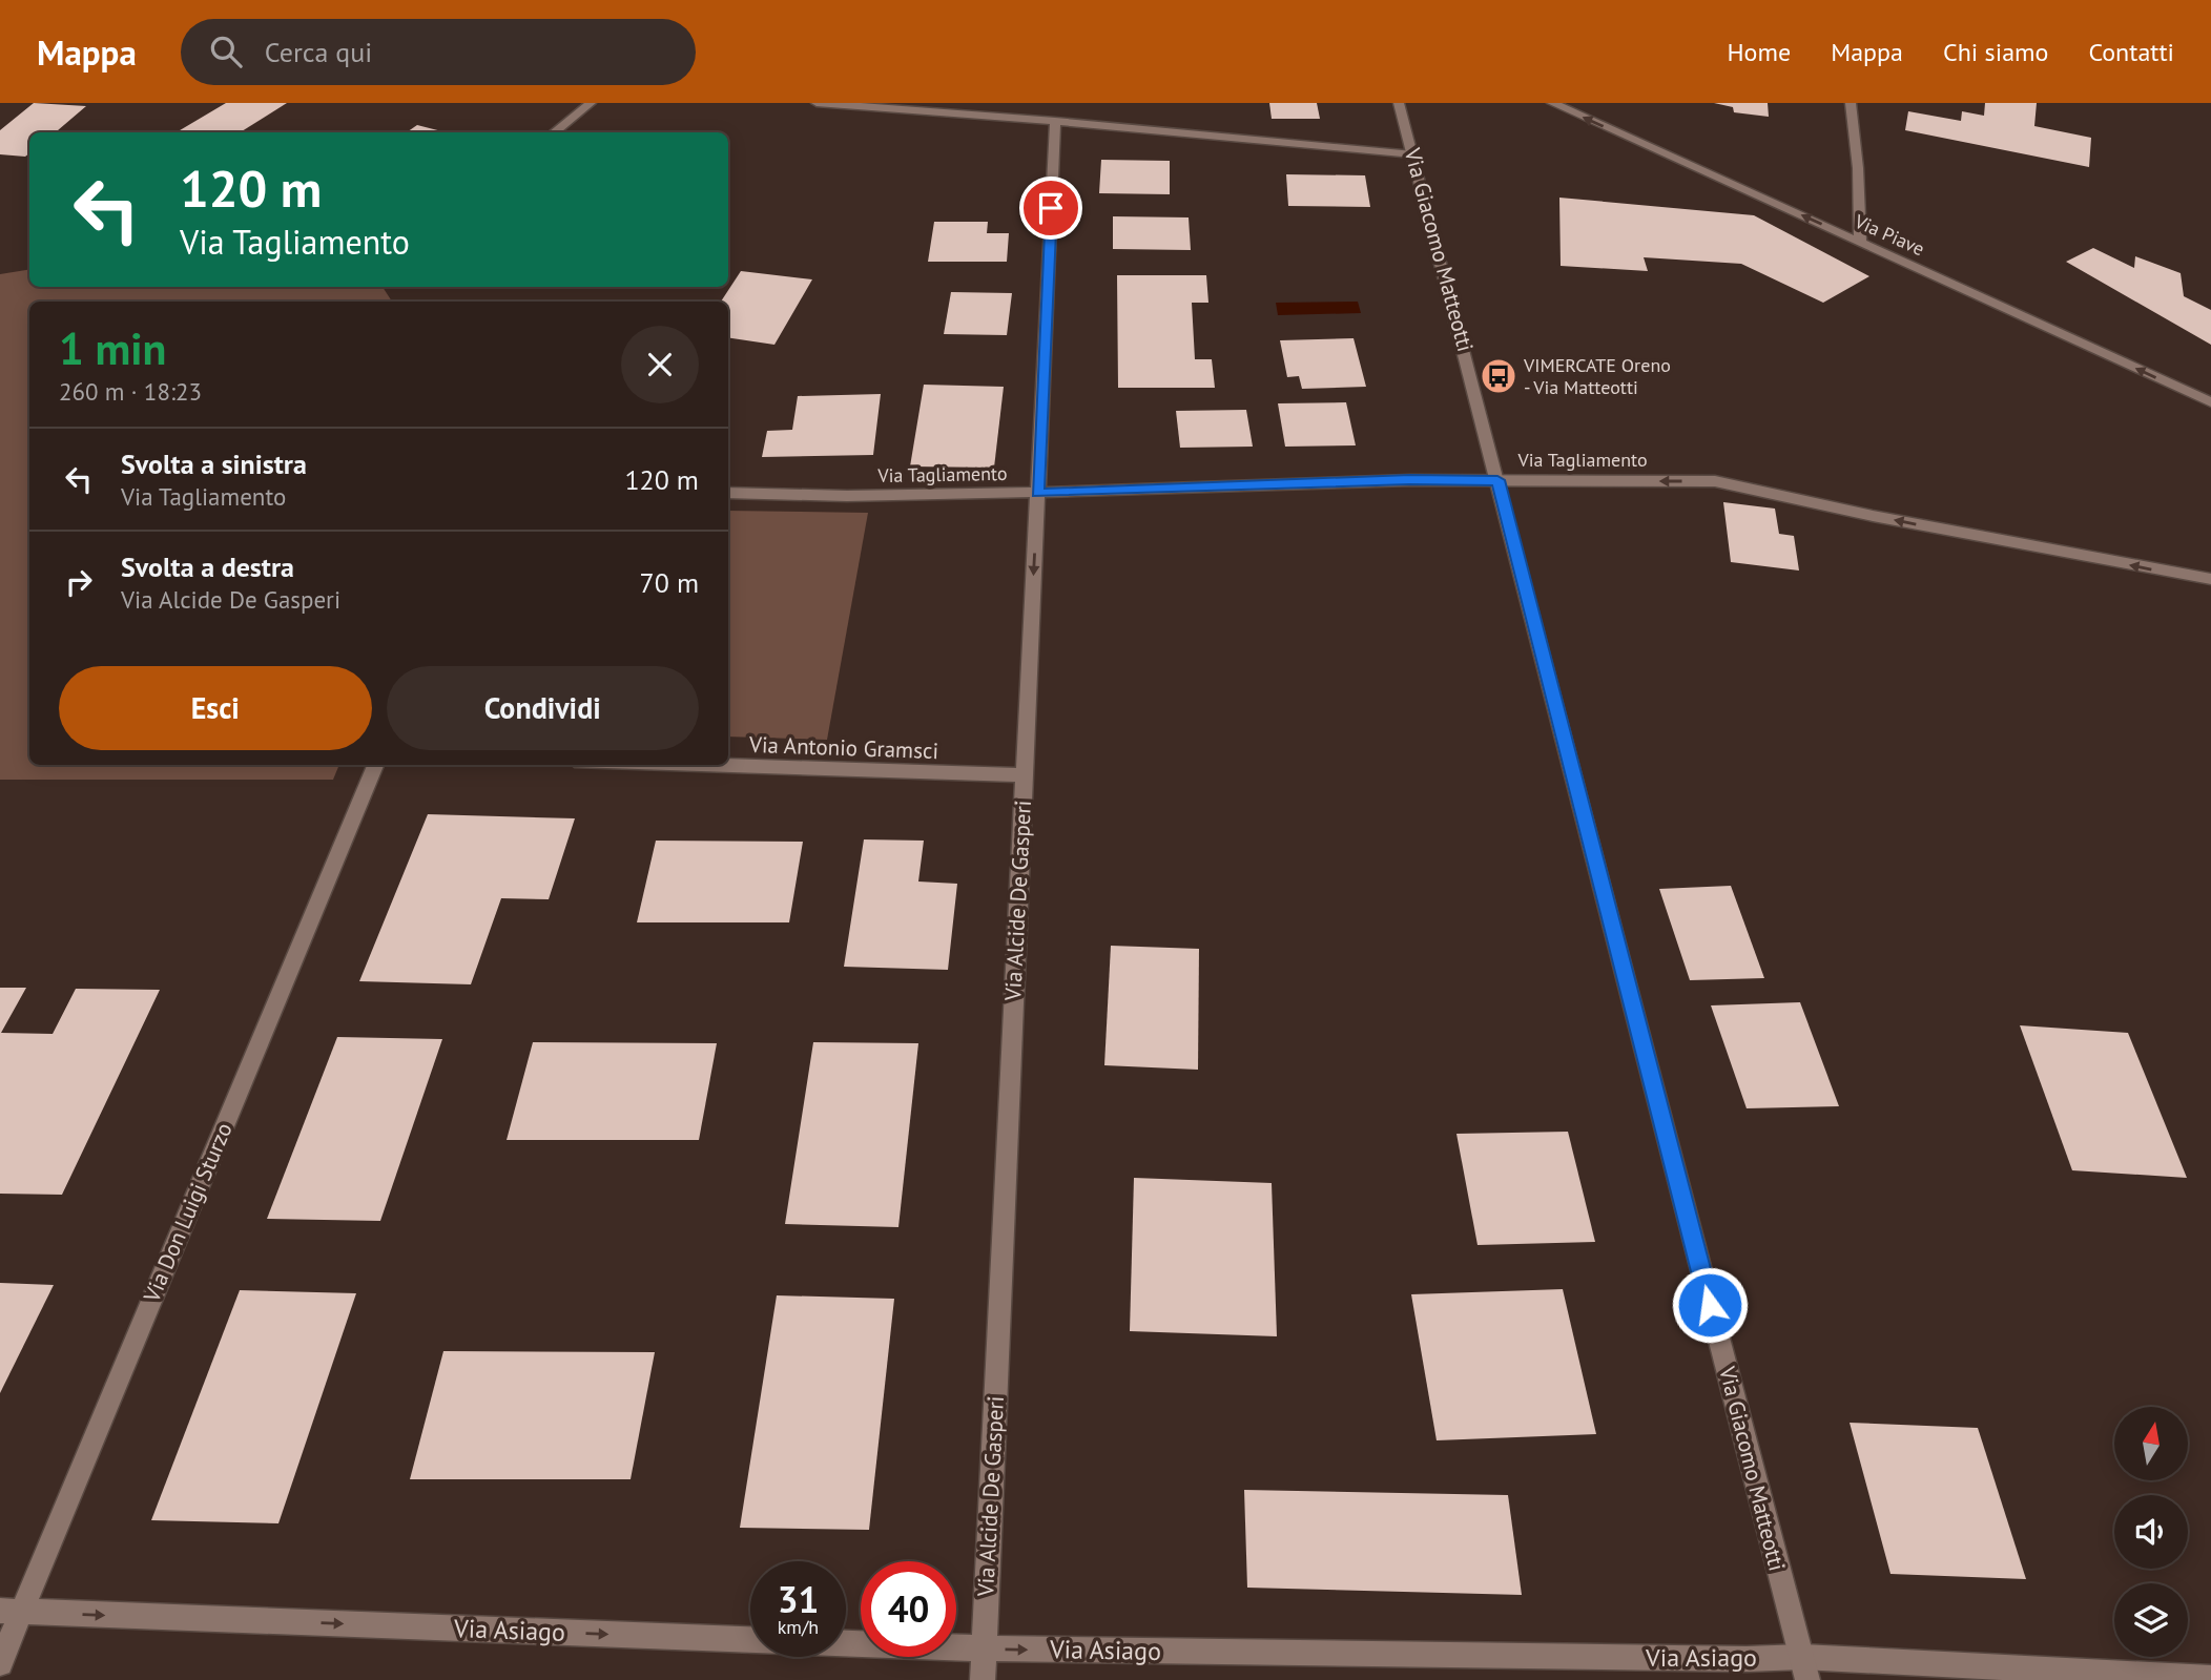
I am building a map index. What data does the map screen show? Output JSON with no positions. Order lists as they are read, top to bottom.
{
  "streets": {
    "street": [
      "Via Piave",
      "Via Giacomo Matteotti",
      "Via Tagliamento",
      "Via Antonio Gramsci",
      "Via Alcide De Gasperi",
      "Via Don Luigi Sturzo",
      "Via Asiago"
    ]
  },
  "crossings": [
    ["Via Giacomo Matteotti", "Via Tagliamento"],
    ["Via Giacomo Matteotti", "Via Asiago"],
    ["Via Tagliamento", "Via Alcide De Gasperi"],
    ["Via Antonio Gramsci", "Via Alcide De Gasperi"],
    ["Via Alcide De Gasperi", "Via Asiago"],
    ["Via Don Luigi Sturzo", "Via Asiago"]
  ],
  "one_way": ["Via Piave", "Via Tagliamento", "Via Asiago"],
  "places": {
    "bus stop": ["VIMERCATE Oreno - Via Matteotti"]
  },
  "north": "top",
  "page": {
    "header": "Mappa",
    "search": "Cerca qui",
    "nav": [
      "Home",
      "Mappa",
      "Chi siamo",
      "Contatti"
    ],
    "turn": ["120 m", "Via Tagliamento"],
    "heading": ["1 min", "260 m · 18:23"],
    "list": [
      {
        "name": "Svolta a sinistra",
        "note": "Via Tagliamento",
        "value": "120 m"
      },
      {
        "name": "Svolta a destra",
        "note": "Via Alcide De Gasperi",
        "value": "70 m"
      }
    ],
    "buttons": ["Esci", "Condividi"],
    "speed": "31 km/h",
    "limit": "40"
  }
}
